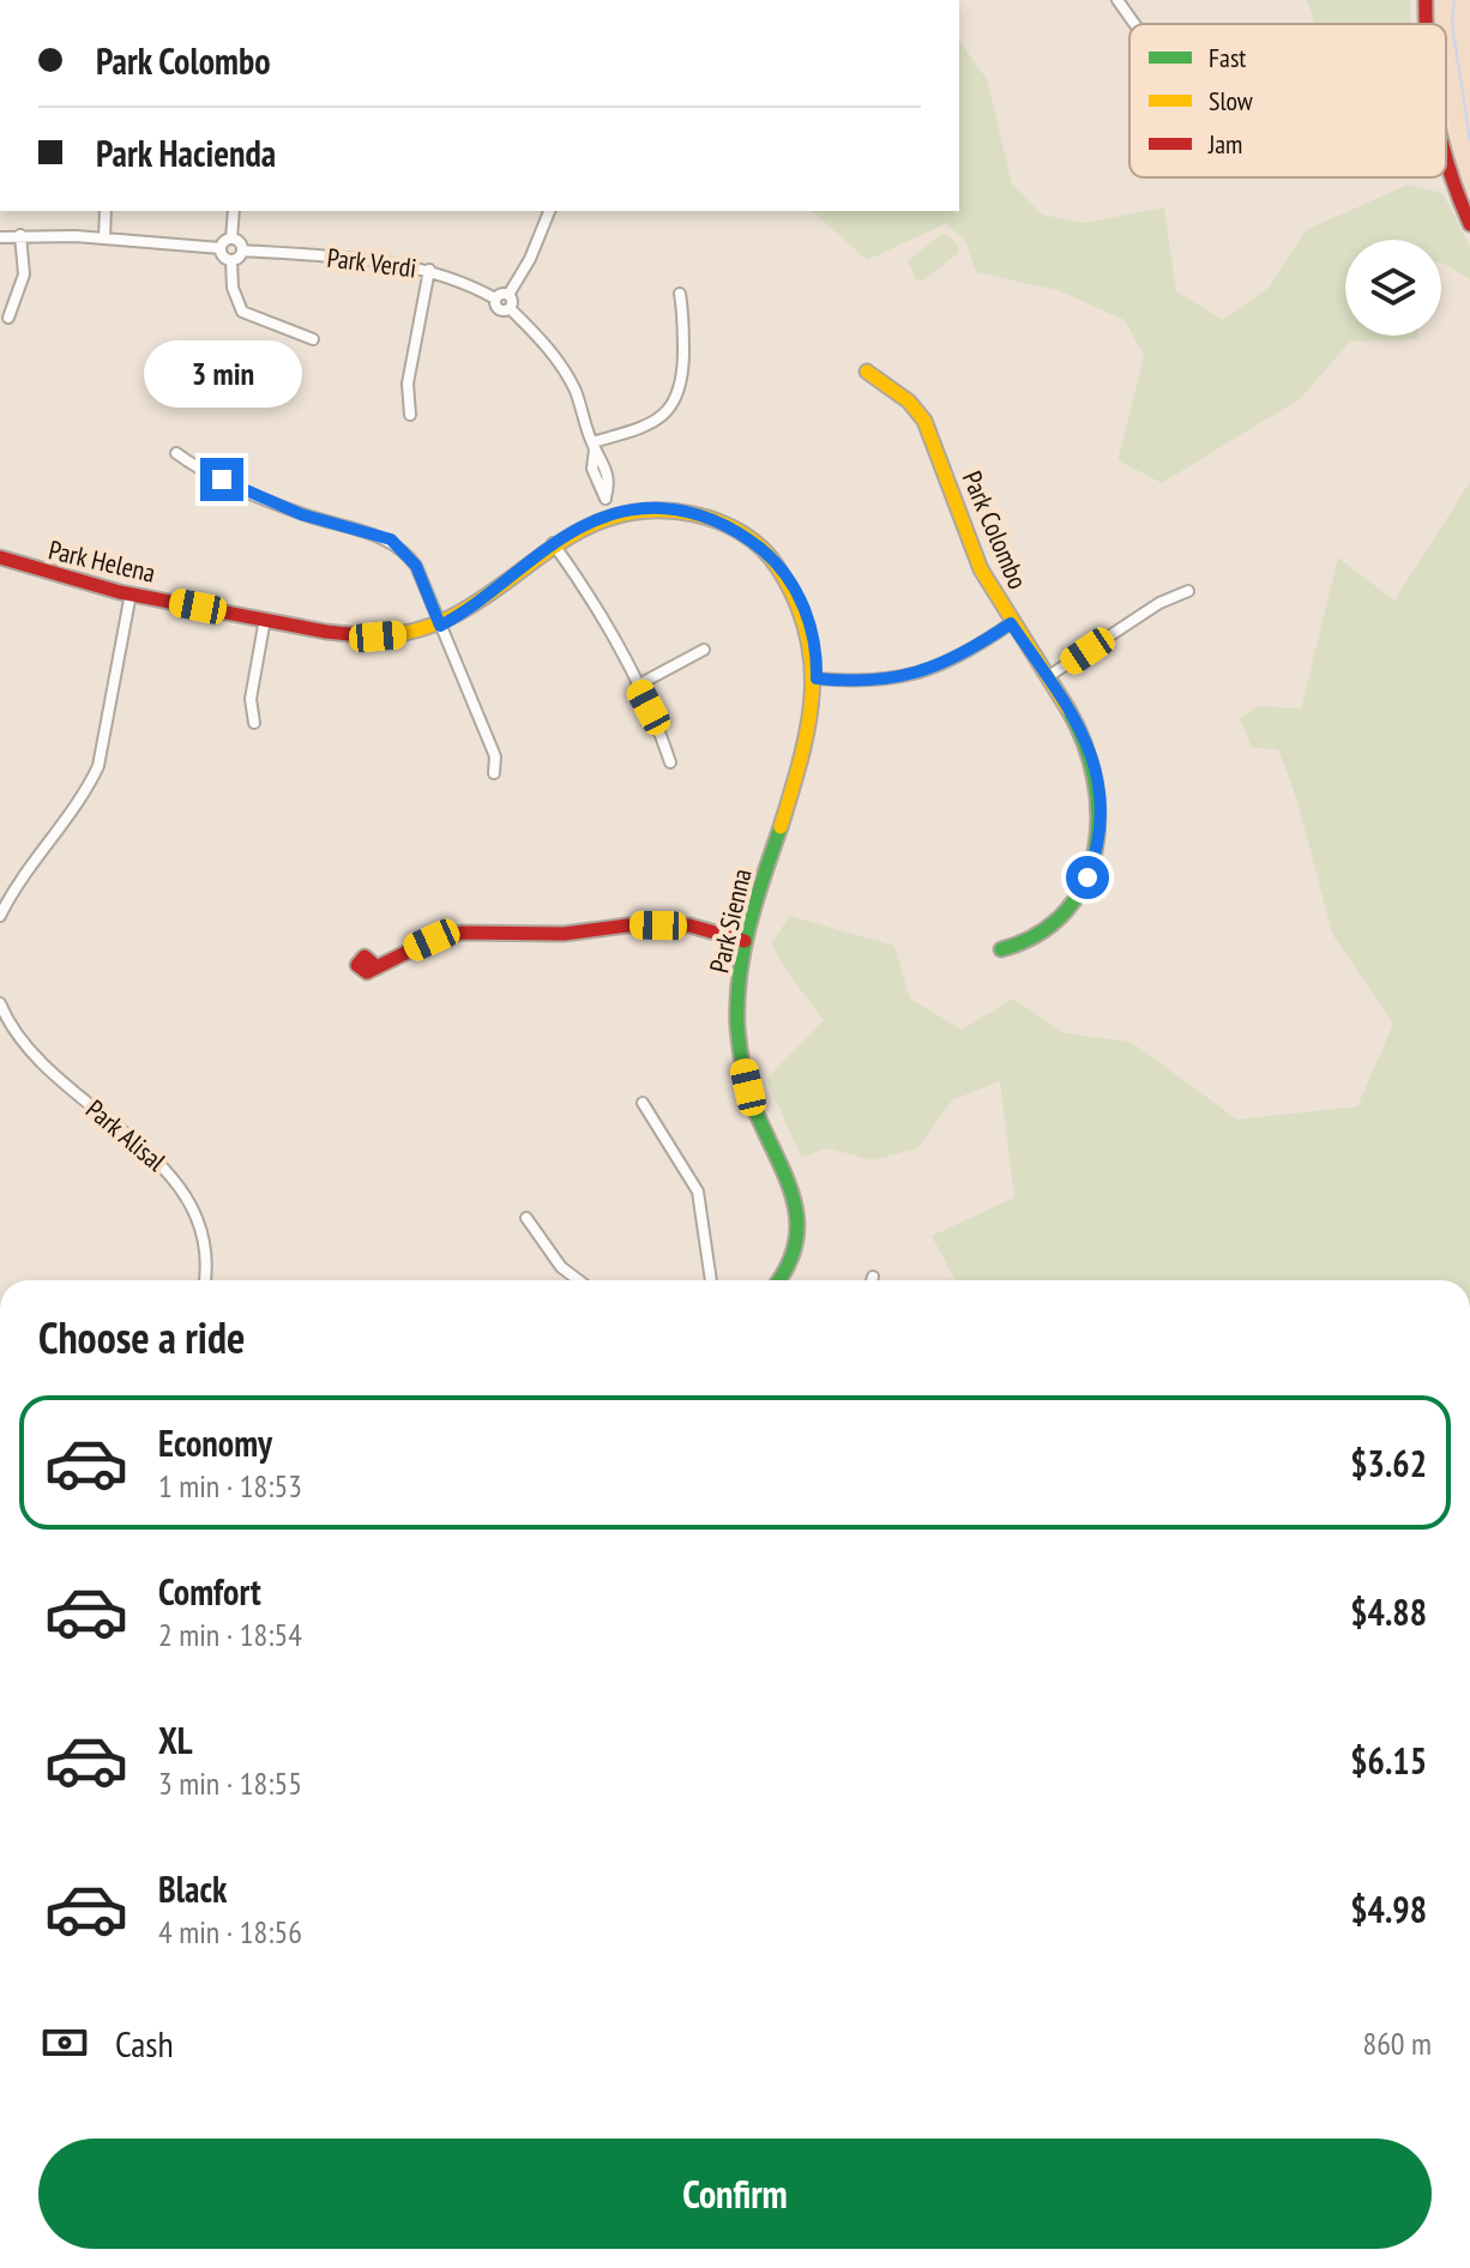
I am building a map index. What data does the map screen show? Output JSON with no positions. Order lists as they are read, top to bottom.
{
  "streets": {
    "street": [
      "Park Verdi",
      "Park Colombo",
      "Park Helena",
      "Park Sienna",
      "Park Alisal"
    ]
  },
  "crossings": [
    ["Park Helena", "Park Sienna"]
  ],
  "legend": ["Fast", "Slow", "Jam"],
  "page": {
    "banner": ["Park Colombo", "Park Hacienda"],
    "bubble": "3 min",
    "heading": "Choose a ride",
    "list": [
      {
        "name": "Economy",
        "note": "1 min · 18:53",
        "value": "$3.62"
      },
      {
        "name": "Comfort",
        "note": "2 min · 18:54",
        "value": "$4.88"
      },
      {
        "name": "XL",
        "note": "3 min · 18:55",
        "value": "$6.15"
      },
      {
        "name": "Black",
        "note": "4 min · 18:56",
        "value": "$4.98"
      }
    ],
    "pay": ["Cash", "860 m"],
    "buttons": "Confirm"
  }
}
